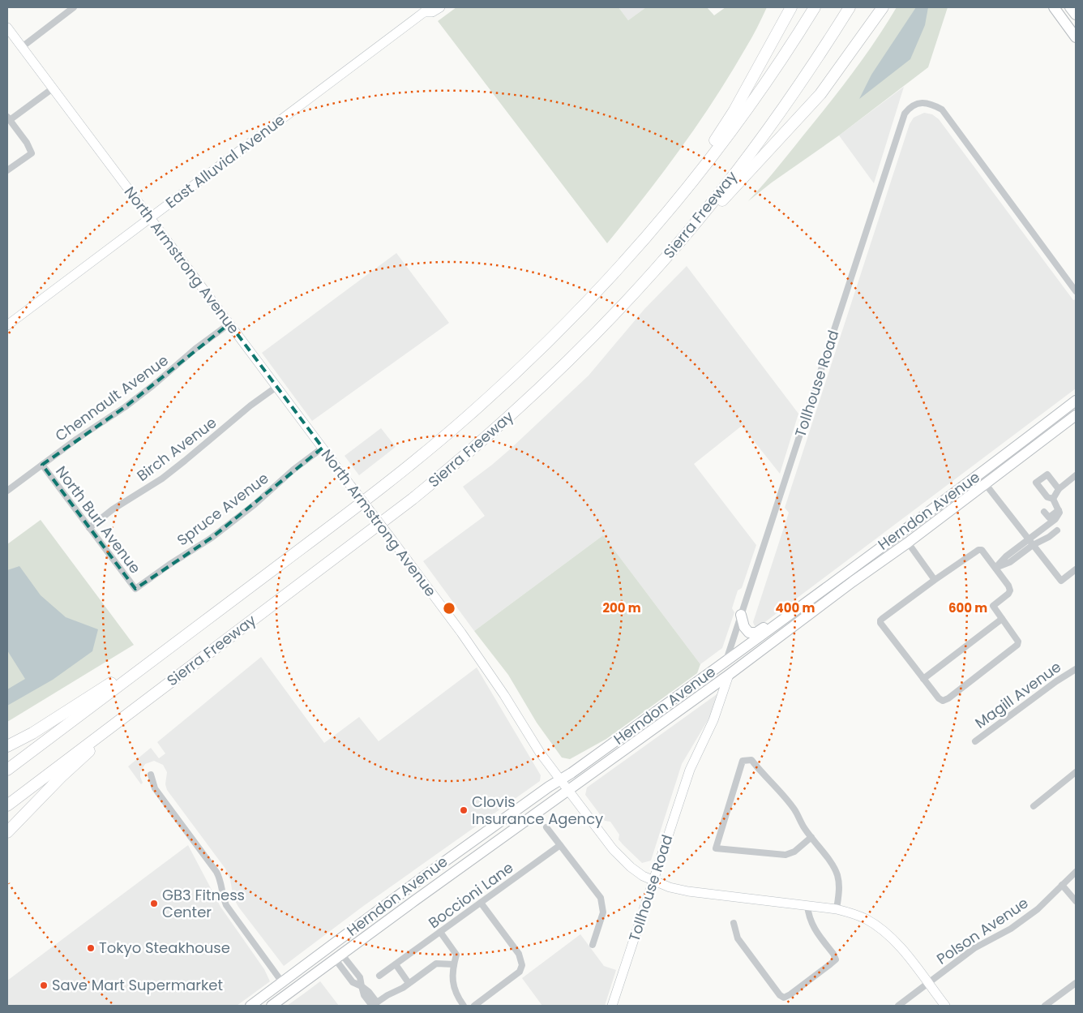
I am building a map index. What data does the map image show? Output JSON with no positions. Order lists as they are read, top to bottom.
{
  "streets": {
    "highway": ["Sierra Freeway"],
    "main road": ["Herndon Avenue"],
    "street": [
      "East Alluvial Avenue",
      "North Armstrong Avenue",
      "Tollhouse Road",
      "Chennault Avenue",
      "Birch Avenue",
      "Spruce Avenue",
      "North Burl Avenue",
      "Magill Avenue",
      "Boccioni Lane",
      "Polson Avenue"
    ]
  },
  "crossings": [
    ["East Alluvial Avenue", "North Armstrong Avenue"],
    ["North Armstrong Avenue", "Tollhouse Road"],
    ["North Armstrong Avenue", "Chennault Avenue"],
    ["North Armstrong Avenue", "Birch Avenue"],
    ["North Armstrong Avenue", "Spruce Avenue"],
    ["North Armstrong Avenue", "Herndon Avenue"],
    ["North Armstrong Avenue", "Polson Avenue"],
    ["Tollhouse Road", "Herndon Avenue"],
    ["Chennault Avenue", "North Burl Avenue"],
    ["Birch Avenue", "North Burl Avenue"],
    ["Spruce Avenue", "North Burl Avenue"]
  ],
  "places": [
    "Clovis Insurance Agency",
    "GB3 Fitness Center",
    "Tokyo Steakhouse",
    "Save Mart Supermarket"
  ],
  "rings": ["200 m", "400 m", "600 m"]
}
